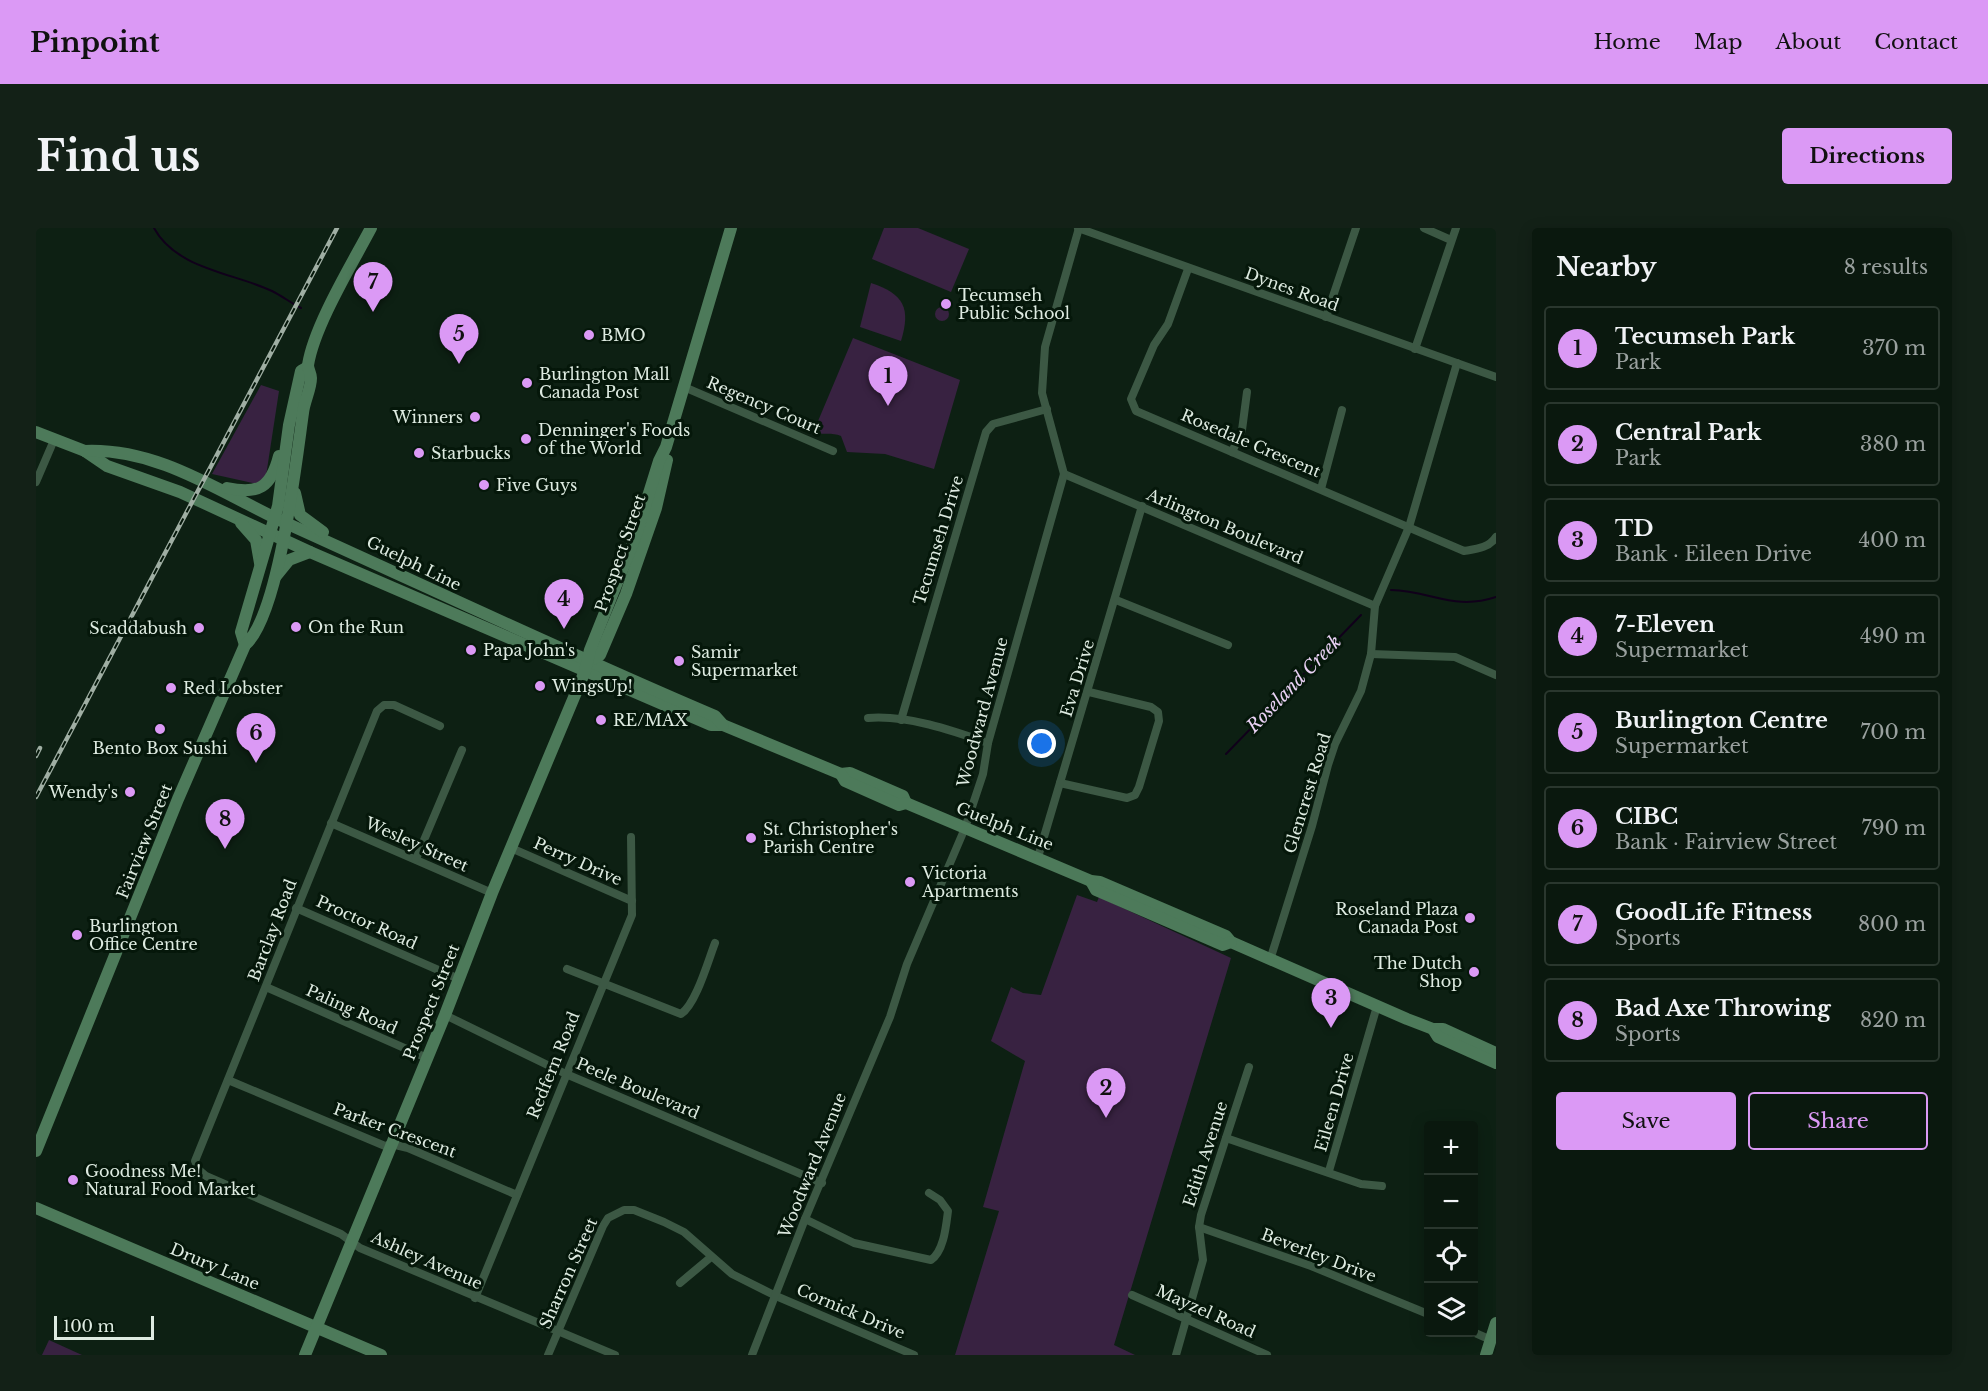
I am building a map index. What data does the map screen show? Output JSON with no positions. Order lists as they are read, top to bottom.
{
  "streets": {
    "main road": [
      "Prospect Street",
      "Guelph Line",
      "Fairview Street",
      "Drury Lane"
    ],
    "street": [
      "Dynes Road",
      "Regency Court",
      "Rosedale Crescent",
      "Arlington Boulevard",
      "Tecumseh Drive",
      "Eva Drive",
      "Woodward Avenue",
      "Glencrest Road",
      "Wesley Street",
      "Perry Drive",
      "Proctor Road",
      "Barclay Road",
      "Paling Road",
      "Redfern Road",
      "Peele Boulevard",
      "Eileen Drive",
      "Parker Crescent",
      "Edith Avenue",
      "Beverley Drive",
      "Ashley Avenue",
      "Sharron Street",
      "Cornick Drive",
      "Mayzel Road"
    ]
  },
  "crossings": [
    ["Dynes Road", "Rosedale Crescent"],
    ["Dynes Road", "Glencrest Road"],
    ["Regency Court", "Prospect Street"],
    ["Rosedale Crescent", "Glencrest Road"],
    ["Arlington Boulevard", "Eva Drive"],
    ["Arlington Boulevard", "Woodward Avenue"],
    ["Arlington Boulevard", "Glencrest Road"],
    ["Prospect Street", "Guelph Line"],
    ["Prospect Street", "Wesley Street"],
    ["Prospect Street", "Perry Drive"],
    ["Prospect Street", "Proctor Road"],
    ["Prospect Street", "Paling Road"],
    ["Prospect Street", "Peele Boulevard"],
    ["Prospect Street", "Parker Crescent"],
    ["Prospect Street", "Ashley Avenue"],
    ["Prospect Street", "Drury Lane"],
    ["Guelph Line", "Eva Drive"],
    ["Guelph Line", "Woodward Avenue"],
    ["Guelph Line", "Glencrest Road"],
    ["Guelph Line", "Fairview Street"],
    ["Guelph Line", "Eileen Drive"],
    ["Woodward Avenue", "Peele Boulevard"],
    ["Woodward Avenue", "Sharron Street"],
    ["Woodward Avenue", "Cornick Drive"],
    ["Wesley Street", "Barclay Road"],
    ["Perry Drive", "Redfern Road"],
    ["Proctor Road", "Barclay Road"],
    ["Barclay Road", "Paling Road"],
    ["Barclay Road", "Parker Crescent"],
    ["Barclay Road", "Ashley Avenue"],
    ["Redfern Road", "Peele Boulevard"],
    ["Redfern Road", "Parker Crescent"],
    ["Redfern Road", "Ashley Avenue"],
    ["Edith Avenue", "Beverley Drive"],
    ["Edith Avenue", "Mayzel Road"],
    ["Ashley Avenue", "Sharron Street"],
    ["Sharron Street", "Cornick Drive"]
  ],
  "water": ["Roseland Creek"],
  "places": [
    "Tecumseh Public School",
    "BMO",
    "Burlington Mall Canada Post",
    "Winners",
    "Denninger's Foods of the World",
    "Starbucks",
    "Five Guys",
    "On the Run",
    "Scaddabush",
    "Papa John's",
    "Samir Supermarket",
    "WingsUp!",
    "Red Lobster",
    "RE/MAX",
    "Bento Box Sushi",
    "Wendy's",
    "St. Christopher's Parish Centre",
    "Victoria Apartments",
    "Roseland Plaza Canada Post",
    "Burlington Office Centre",
    "The Dutch Shop",
    "Goodness Me! Natural Food Market"
  ],
  "scale_bar": "100 m",
  "page": {
    "header": "Pinpoint",
    "nav": [
      "Home",
      "Map",
      "About",
      "Contact"
    ],
    "buttons": [
      "Directions",
      ["Save", "Share"]
    ],
    "title": "Find us",
    "heading": ["Nearby", "8 results"],
    "pins": [
      "7",
      "5",
      "1",
      "4",
      "6",
      "8",
      "3",
      "2"
    ],
    "list": [
      {
        "mark": "1",
        "name": "Tecumseh Park",
        "note": "Park",
        "value": "370 m"
      },
      {
        "mark": "2",
        "name": "Central Park",
        "note": "Park",
        "value": "380 m"
      },
      {
        "mark": "3",
        "name": "TD",
        "note": "Bank · Eileen Drive",
        "value": "400 m"
      },
      {
        "mark": "4",
        "name": "7-Eleven",
        "note": "Supermarket",
        "value": "490 m"
      },
      {
        "mark": "5",
        "name": "Burlington Centre",
        "note": "Supermarket",
        "value": "700 m"
      },
      {
        "mark": "6",
        "name": "CIBC",
        "note": "Bank · Fairview Street",
        "value": "790 m"
      },
      {
        "mark": "7",
        "name": "GoodLife Fitness",
        "note": "Sports",
        "value": "800 m"
      },
      {
        "mark": "8",
        "name": "Bad Axe Throwing",
        "note": "Sports",
        "value": "820 m"
      }
    ],
    "map_buttons": ["+", "−"],
    "scale": "100 m"
  }
}
